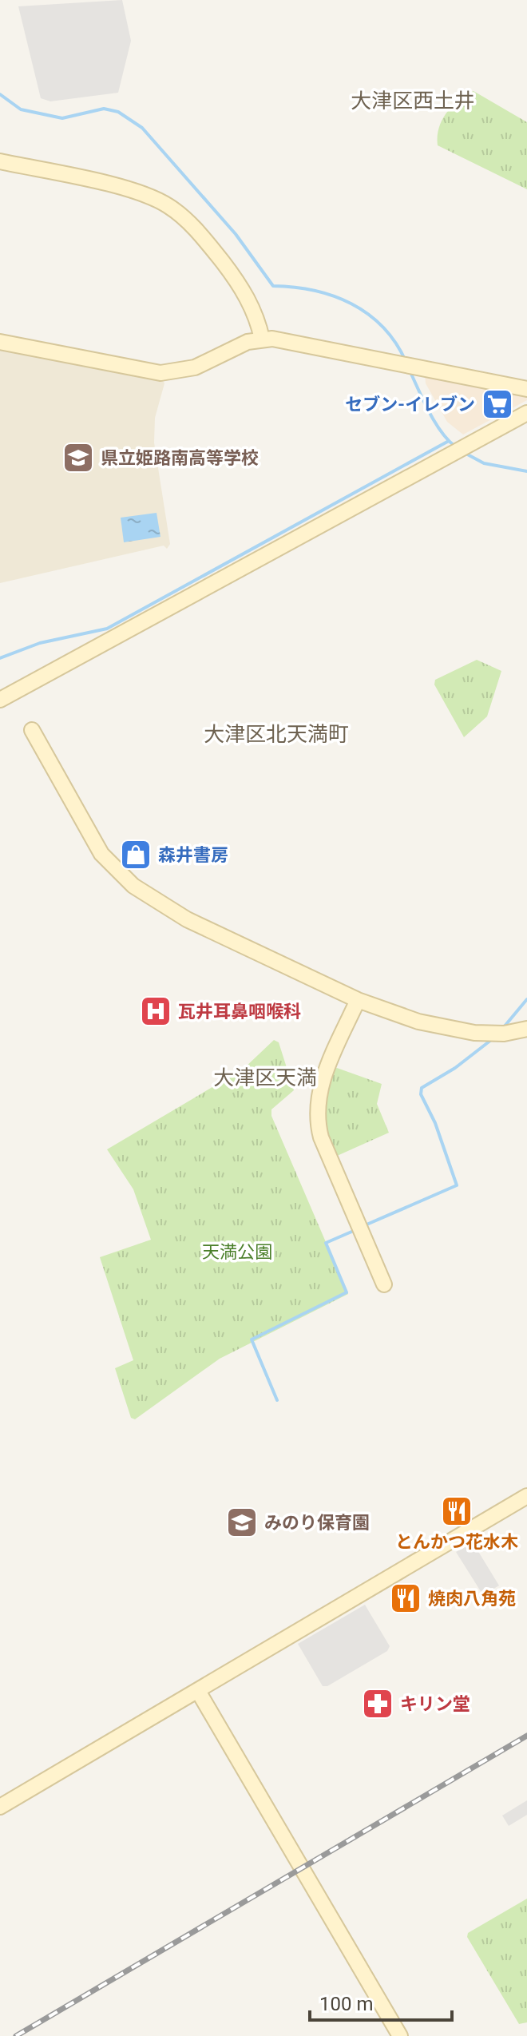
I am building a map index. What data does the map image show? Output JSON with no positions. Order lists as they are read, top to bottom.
{
  "districts": ["大津区西土井", "大津区北天満町", "大津区天満"],
  "parks": ["天満公園"],
  "places": {
    "supermarket": ["セブン-イレブン"],
    "school or university": ["県立姫路南高等学校", "みのり保育園"],
    "shop": ["森井書房"],
    "hospital": ["瓦井耳鼻咽喉科"],
    "restaurant": ["とんかつ花水木", "焼肉八角苑"],
    "pharmacy": ["キリン堂"]
  },
  "scale_bar": "100 m"
}
